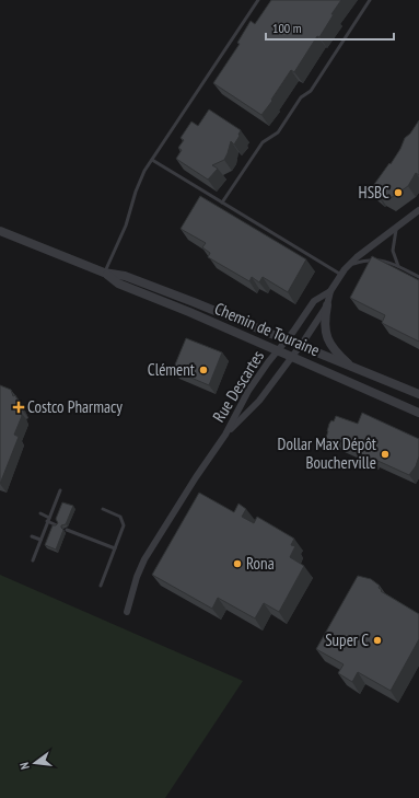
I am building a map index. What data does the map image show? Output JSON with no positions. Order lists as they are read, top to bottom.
{
  "streets": {
    "street": ["Chemin de Touraine", "Rue Descartes"]
  },
  "crossings": [
    ["Chemin de Touraine", "Rue Descartes"]
  ],
  "places": {
    "other": [
      "HSBC",
      "Clément",
      "Dollar Max Dépôt Boucherville",
      "Rona",
      "Super C"
    ],
    "health": ["Costco Pharmacy"]
  },
  "scale_bar": "100 m",
  "north": "left"
}
